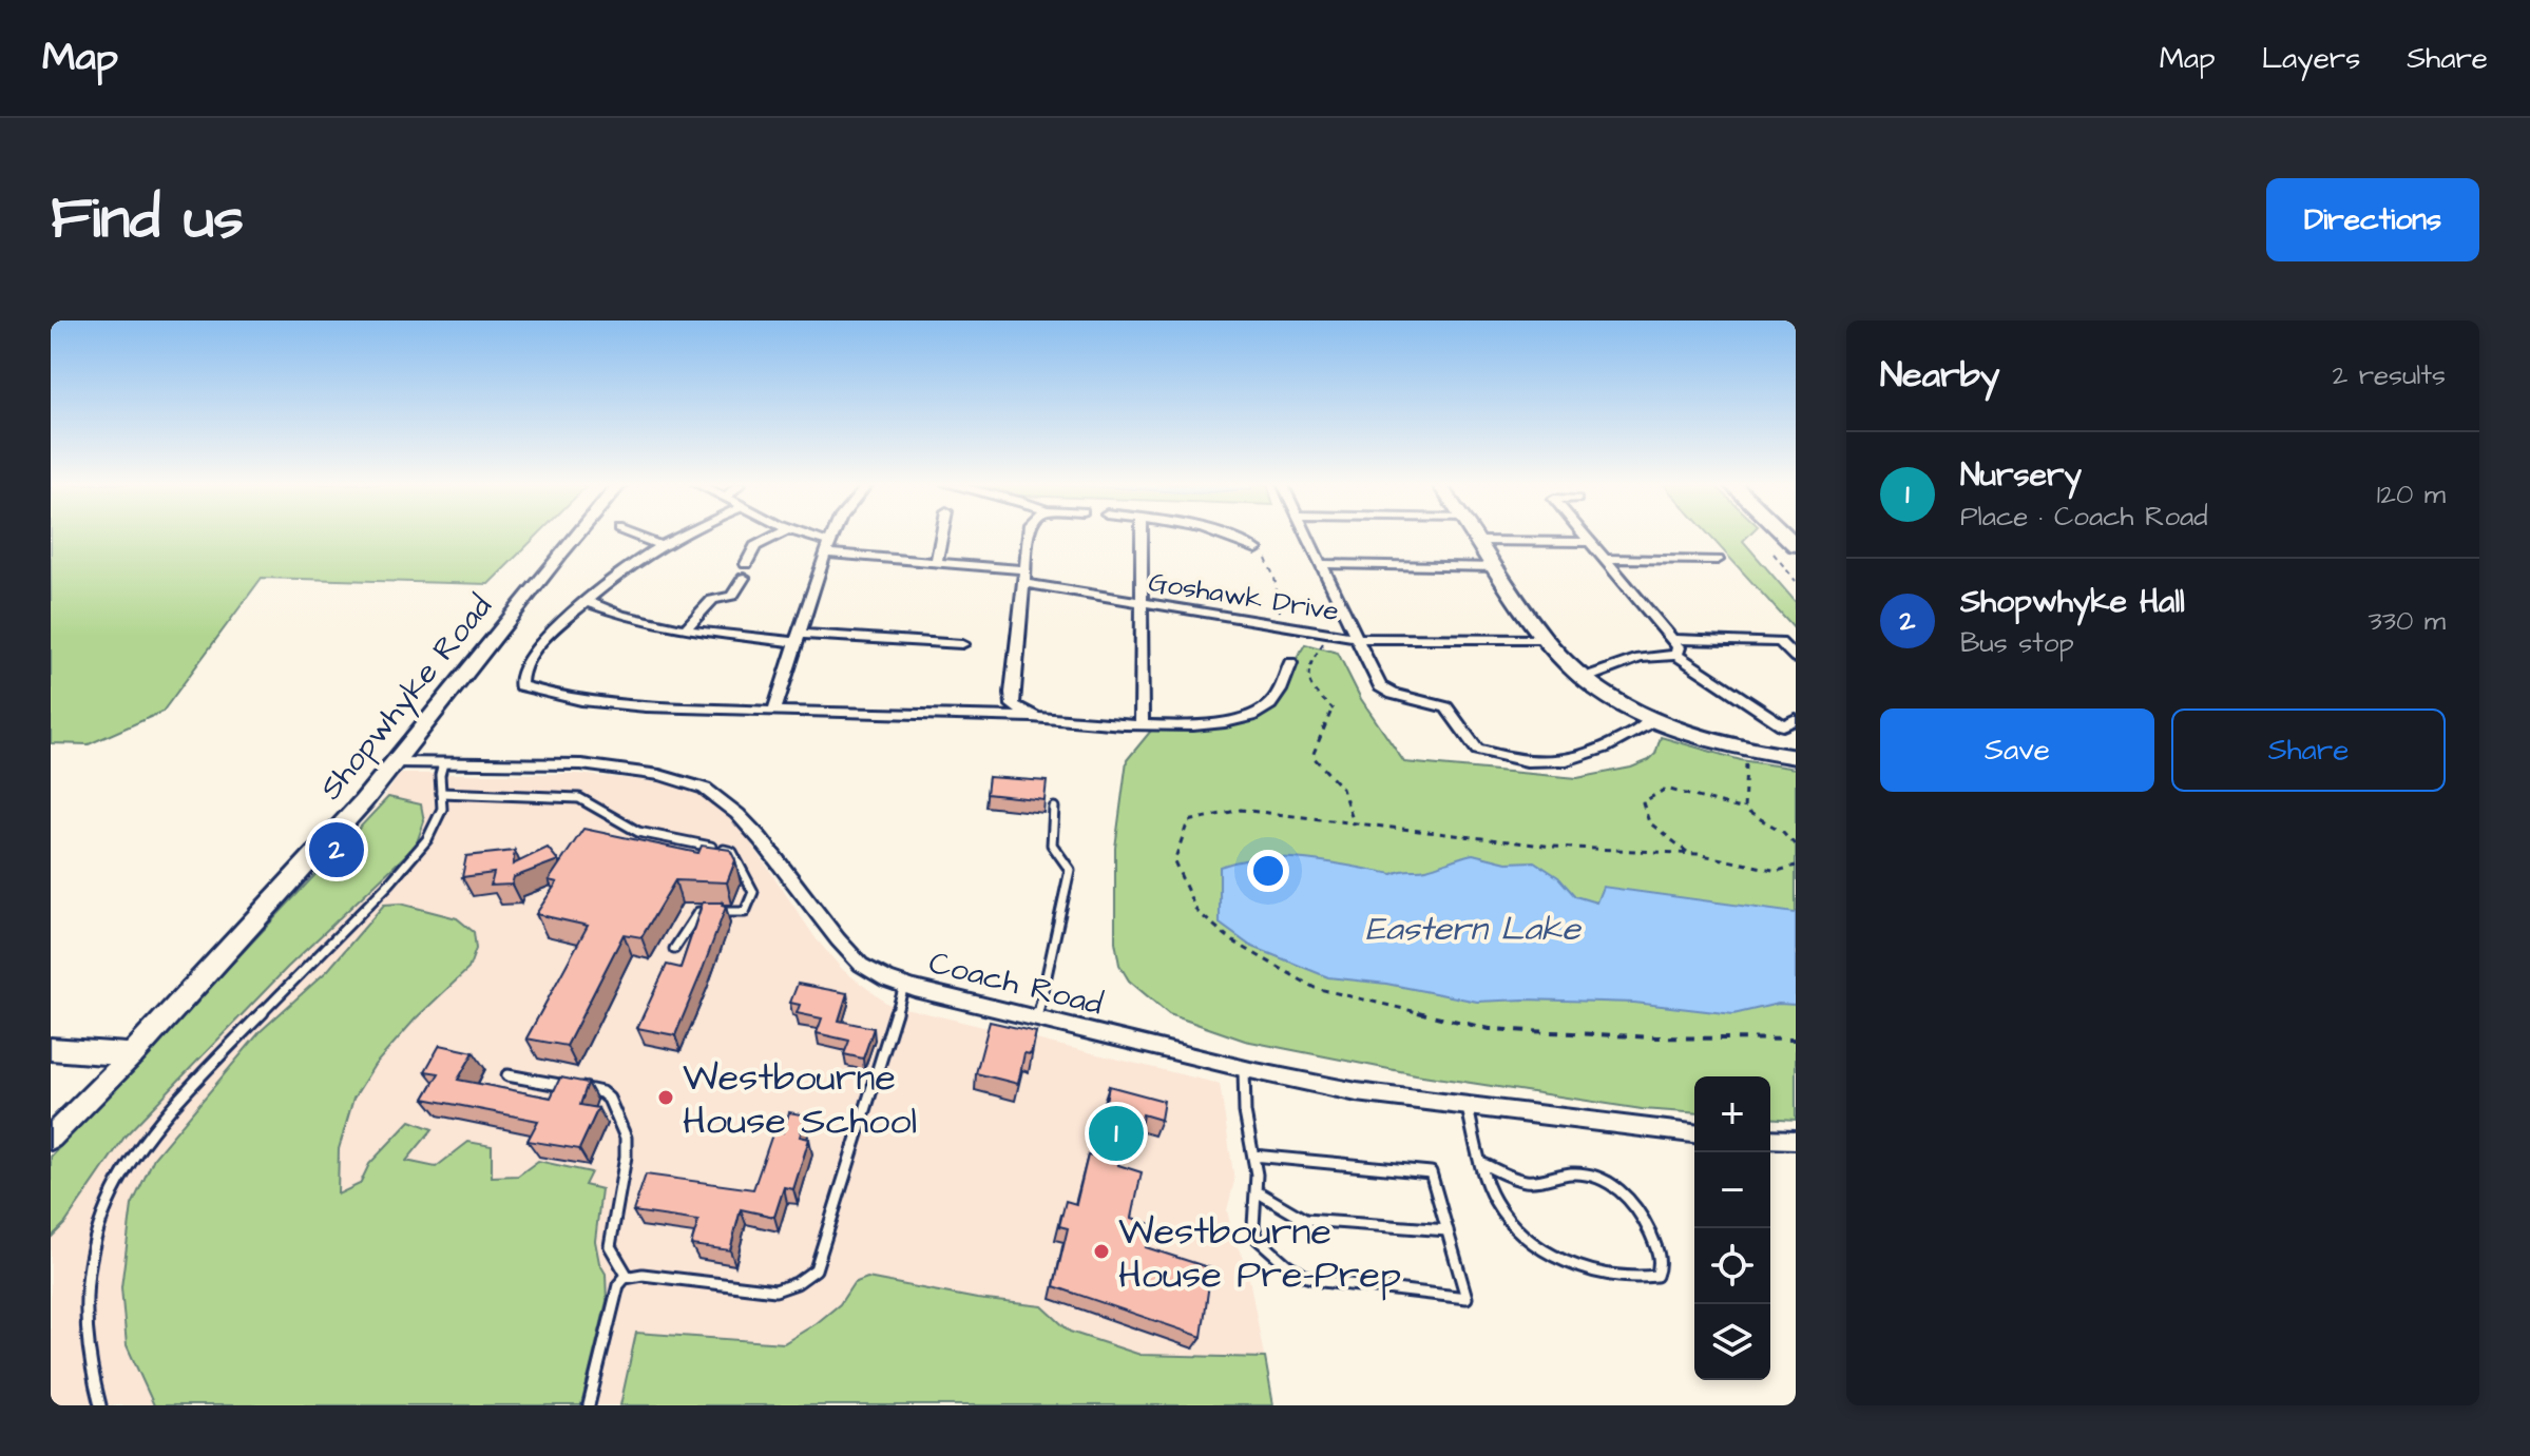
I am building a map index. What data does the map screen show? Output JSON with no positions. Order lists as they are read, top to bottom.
{
  "streets": {
    "main road": ["Shopwhyke Road"],
    "street": ["Goshawk Drive", "Coach Road"]
  },
  "crossings": [
    ["Shopwhyke Road", "Coach Road"]
  ],
  "water": ["Eastern Lake"],
  "places": ["Westbourne House School", "Westbourne House Pre-Prep"],
  "page": {
    "header": "Map",
    "nav": ["Map", "Layers", "Share"],
    "title": "Find us",
    "buttons": [
      "Directions",
      ["Save", "Share"]
    ],
    "heading": ["Nearby", "2 results"],
    "list": [
      {
        "mark": "1",
        "name": "Nursery",
        "note": "Place · Coach Road",
        "value": "120 m"
      },
      {
        "mark": "2",
        "name": "Shopwhyke Hall",
        "note": "Bus stop",
        "value": "330 m"
      }
    ],
    "pins": ["2", "1"],
    "map_buttons": ["+", "−"]
  }
}
